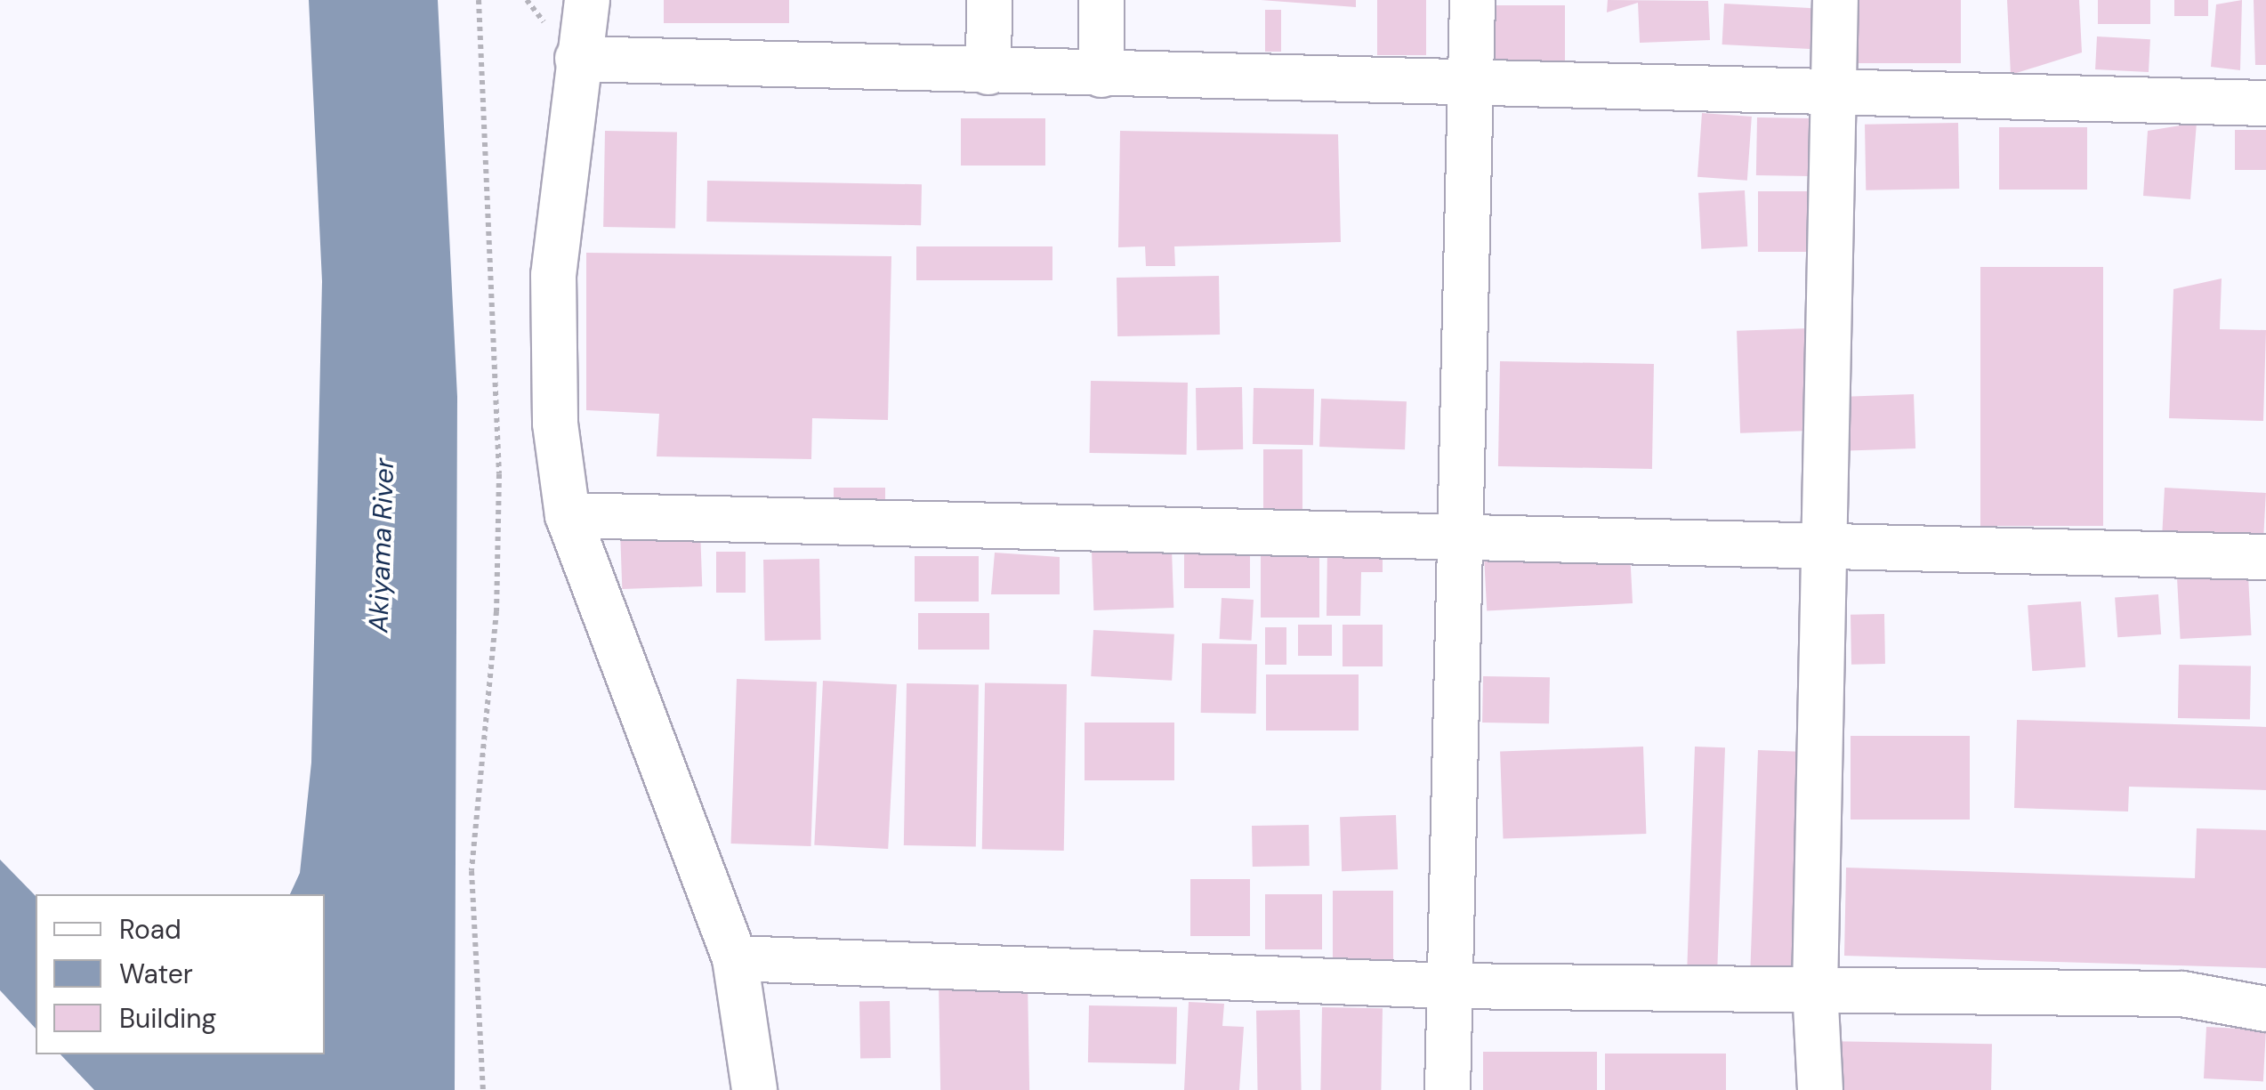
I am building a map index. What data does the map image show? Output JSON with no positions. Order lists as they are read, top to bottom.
{
  "water": ["Akiyama River"],
  "legend": ["Road", "Water", "Building"]
}
